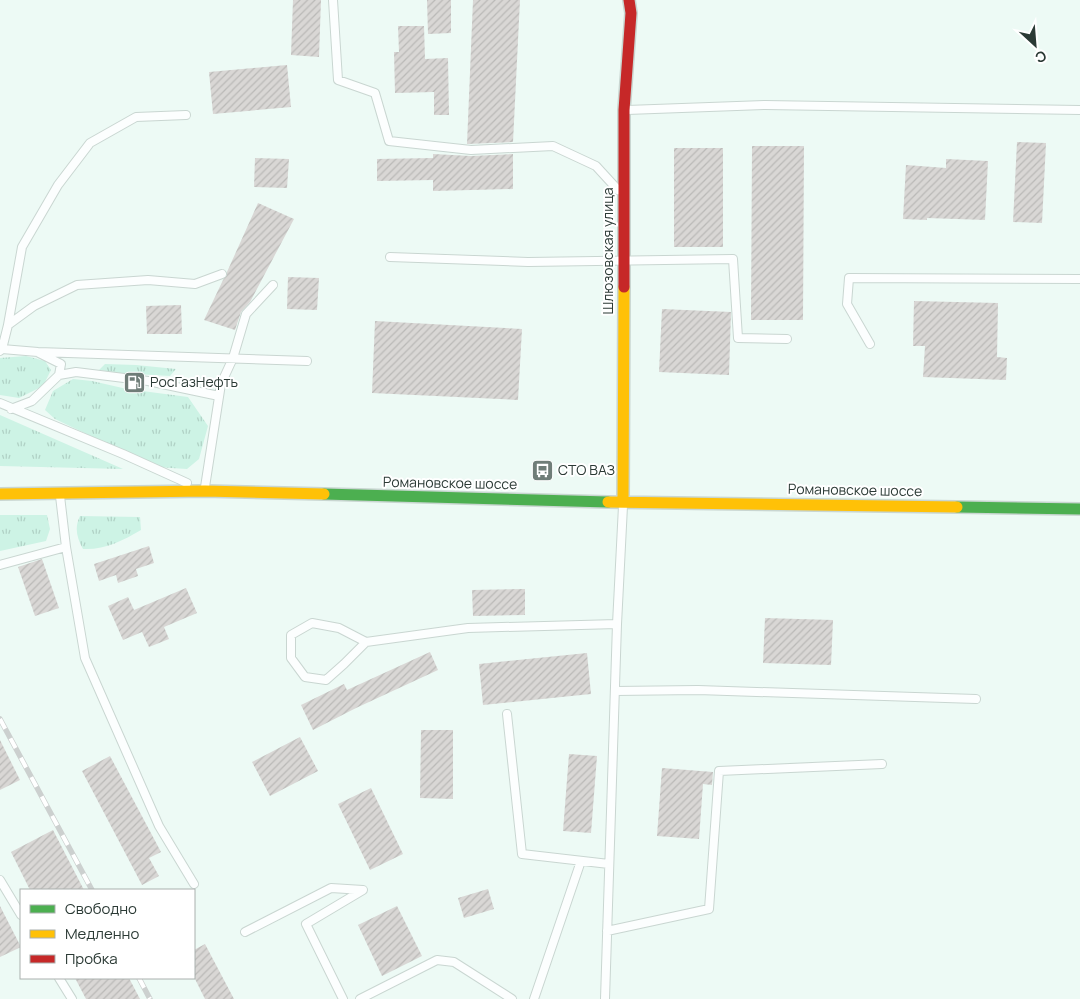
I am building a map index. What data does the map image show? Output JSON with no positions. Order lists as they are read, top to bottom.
{
  "streets": {
    "main road": ["Шлюзовская улица", "Романовское шоссе"]
  },
  "crossings": [
    ["Шлюзовская улица", "Романовское шоссе"]
  ],
  "places": {
    "fuel station": ["РосГазНефть"],
    "bus stop": ["СТО ВАЗ"]
  },
  "legend": ["Свободно", "Медленно", "Пробка"],
  "north": "bottom right"
}
